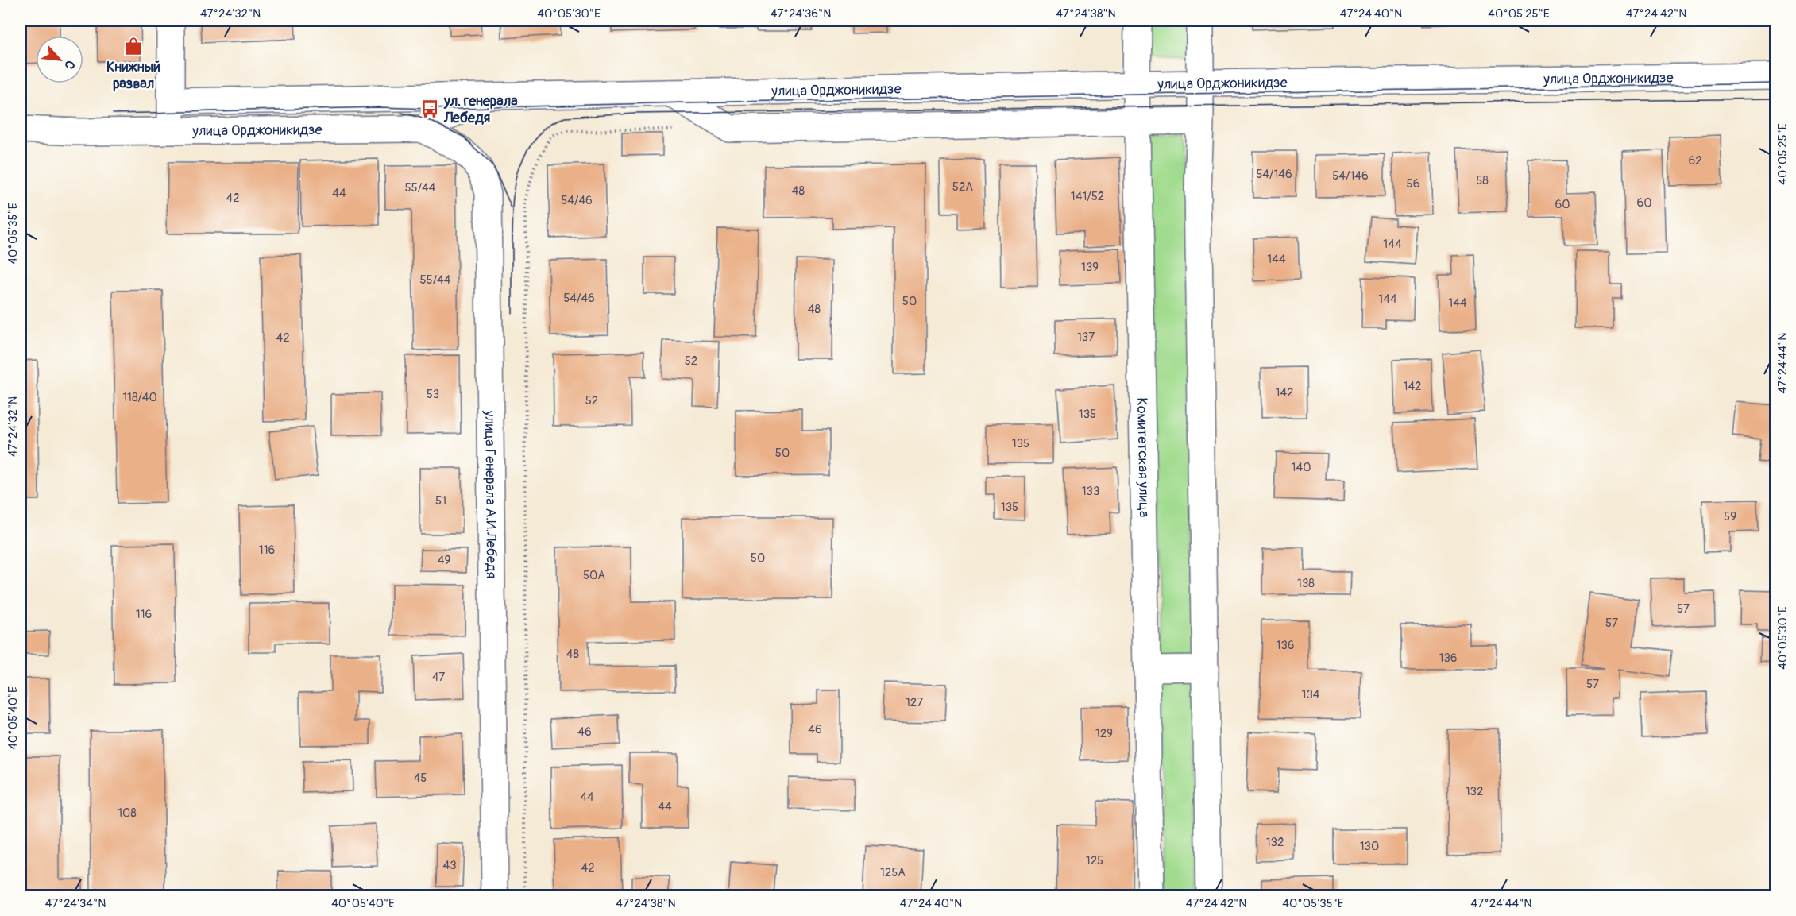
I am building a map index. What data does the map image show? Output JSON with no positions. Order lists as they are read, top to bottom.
{
  "streets": {
    "street": ["улица Орджоникидзе", "Комитетская улица", "улица Генерала А.И.Лебедя"]
  },
  "crossings": [
    ["улица Орджоникидзе", "Комитетская улица"],
    ["улица Орджоникидзе", "улица Генерала А.И.Лебедя"]
  ],
  "places": {
    "shop": ["Книжный развал"],
    "bus stop": ["ул. генерала Лебедя"]
  },
  "house_numbers": [
    "62",
    "54/146",
    "54/146",
    "58",
    "56",
    "52А",
    "55/44",
    "48",
    "44",
    "141/52",
    "42",
    "54/46",
    "60",
    "60",
    "144",
    "144",
    "139",
    "55/44",
    "54/46",
    "144",
    "50",
    "144",
    "48",
    "137",
    "42",
    "52",
    "142",
    "142",
    "53",
    "118/40",
    "52",
    "135",
    "135",
    "50",
    "140",
    "133",
    "51",
    "135",
    "59",
    "116",
    "50",
    "49",
    "50А",
    "138",
    "57",
    "116",
    "57",
    "136",
    "48",
    "136",
    "47",
    "57",
    "134",
    "127",
    "46",
    "46",
    "129",
    "45",
    "132",
    "44",
    "44",
    "108",
    "132",
    "130",
    "125",
    "43",
    "42",
    "125А"
  ],
  "north": "bottom right",
  "coordinates": [
    "47°24'32\"N",
    "40°05'30\"E",
    "47°24'36\"N",
    "47°24'38\"N",
    "47°24'40\"N",
    "40°05'25\"E",
    "47°24'42\"N",
    "40°05'35\"E",
    "47°24'44\"N",
    "40°05'40\"E",
    "47°24'34\"N"
  ]
}
